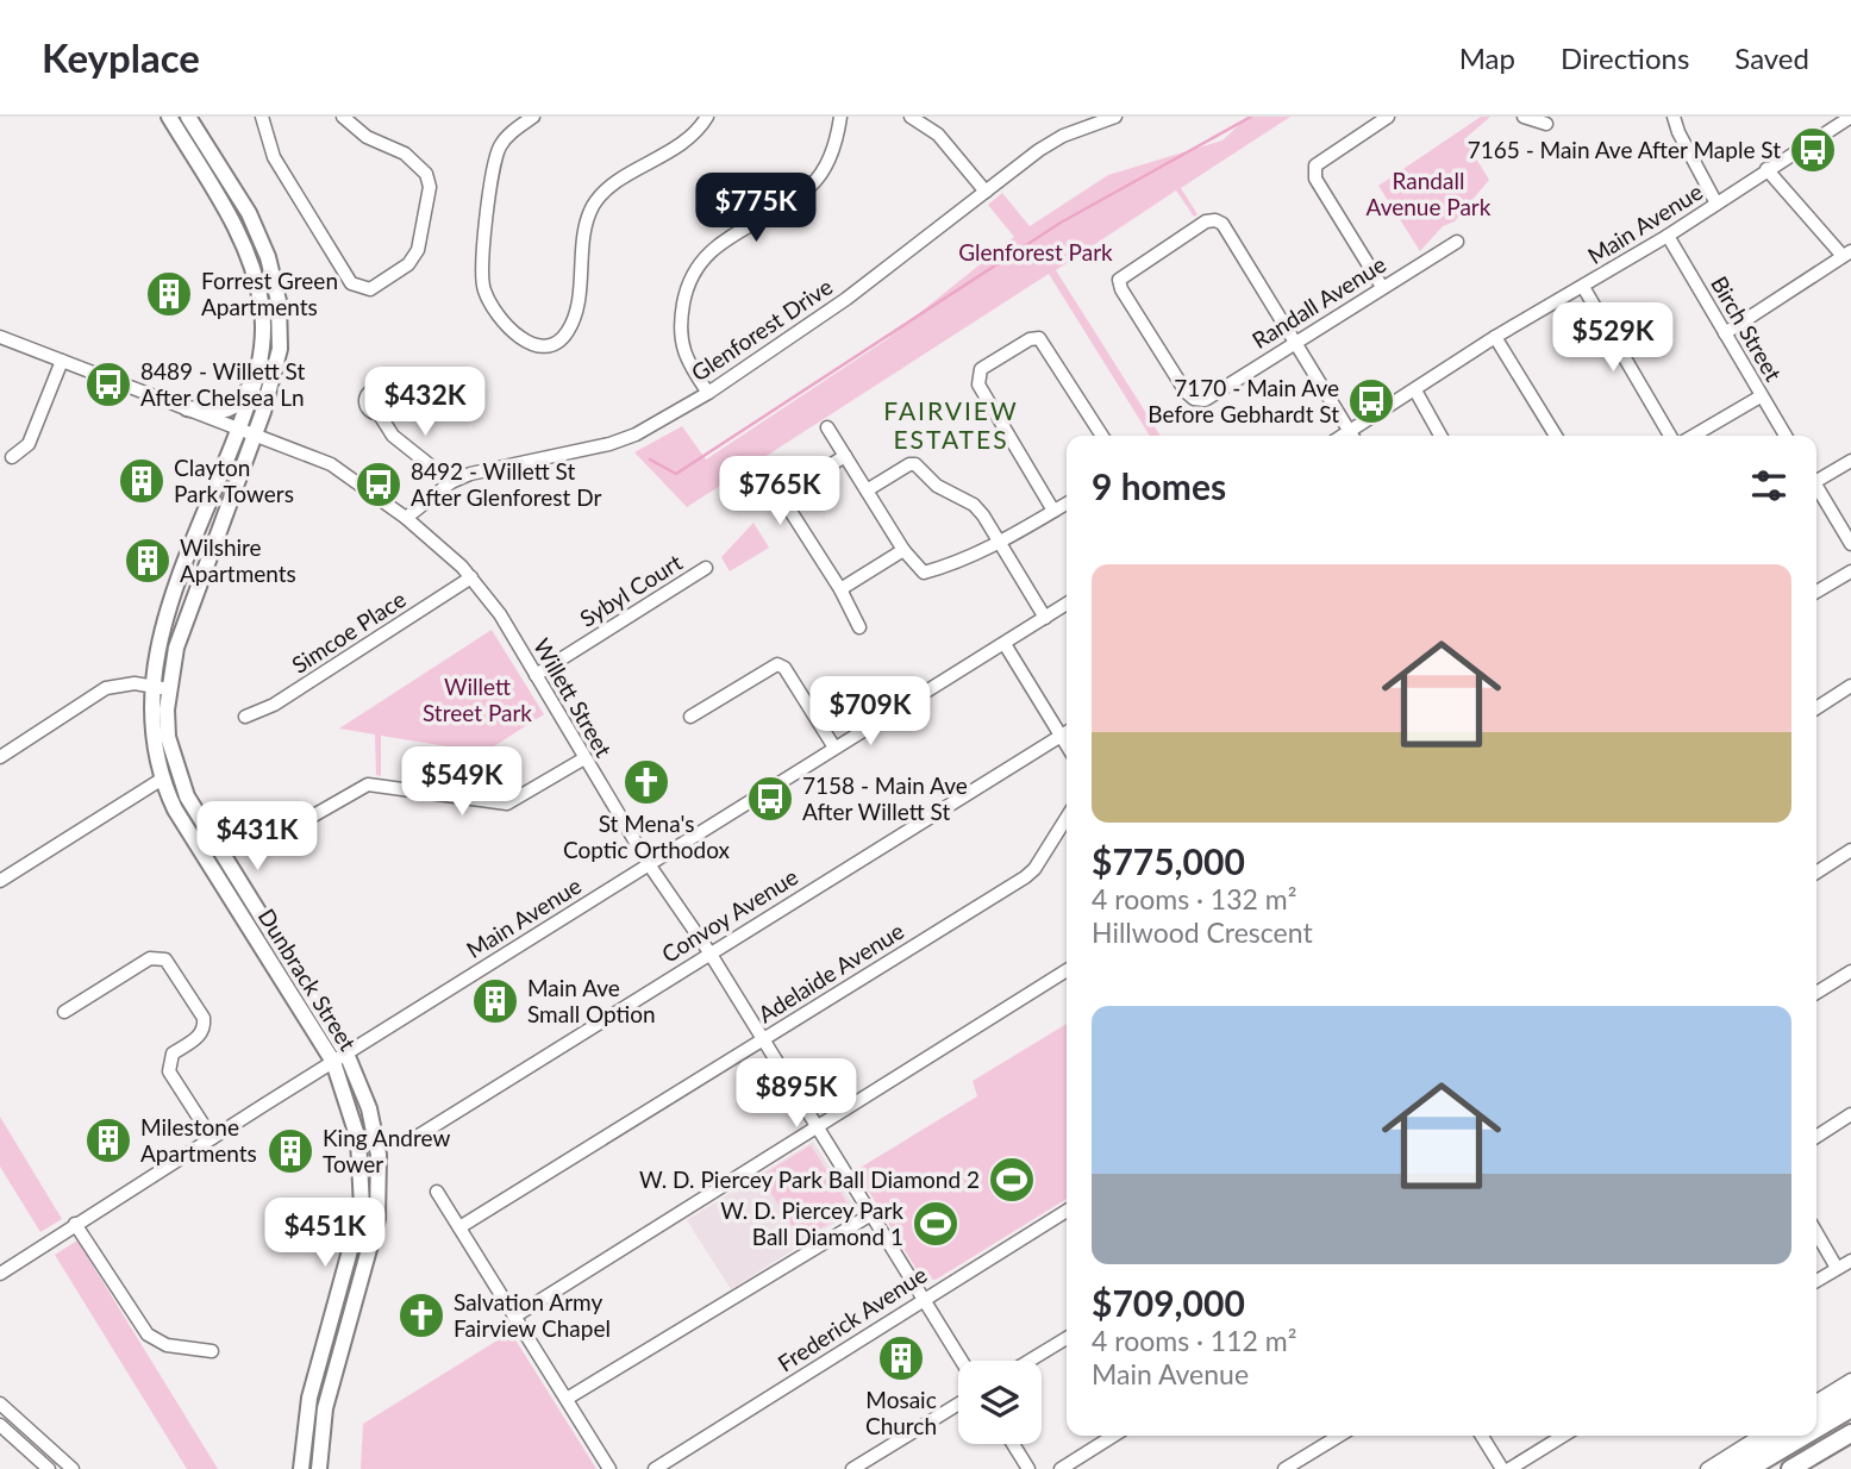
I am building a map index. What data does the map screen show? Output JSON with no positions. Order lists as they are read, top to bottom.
{
  "streets": {
    "main road": ["Dunbrack Street"],
    "street": [
      "Main Avenue",
      "Randall Avenue",
      "Birch Street",
      "Glenforest Drive",
      "Sybyl Court",
      "Simcoe Place",
      "Willett Street",
      "Convoy Avenue",
      "Adelaide Avenue",
      "Frederick Avenue"
    ]
  },
  "crossings": [
    ["Main Avenue", "Birch Street"],
    ["Main Avenue", "Willett Street"],
    ["Main Avenue", "Dunbrack Street"],
    ["Glenforest Drive", "Willett Street"],
    ["Sybyl Court", "Willett Street"],
    ["Simcoe Place", "Willett Street"],
    ["Willett Street", "Convoy Avenue"],
    ["Willett Street", "Adelaide Avenue"],
    ["Willett Street", "Dunbrack Street"],
    ["Willett Street", "Frederick Avenue"]
  ],
  "districts": ["FAIRVIEW ESTATES"],
  "parks": ["Randall Avenue Park", "Glenforest Park", "Willett Street Park"],
  "places": {
    "bus stop": [
      "7165 - Main Ave After Maple St",
      "8489 - Willett St After Chelsea Ln",
      "7170 - Main Ave Before Gebhardt St",
      "8492 - Willett St After Glenforest Dr",
      "7158 - Main Ave After Willett St"
    ],
    "building": [
      "Forrest Green Apartments",
      "Clayton Park Towers",
      "Wilshire Apartments",
      "Main Ave Small Option",
      "Milestone Apartments",
      "King Andrew Tower",
      "Mosaic Church"
    ],
    "church": ["St Mena's Coptic Orthodox", "Salvation Army Fairview Chapel"],
    "sports": ["W. D. Piercey Park Ball Diamond 2", "W. D. Piercey Park Ball Diamond 1"]
  },
  "page": {
    "header": "Keyplace",
    "nav": ["Map", "Directions", "Saved"],
    "price": [
      "$775K",
      "$529K",
      "$432K",
      "$765K",
      "$709K",
      "$549K",
      "$431K",
      "$895K",
      "$451K"
    ],
    "heading": "9 homes",
    "list": [
      {
        "name": "$775,000",
        "note": "4 rooms · 132 m² · Hillwood Crescent"
      },
      {
        "name": "$709,000",
        "note": "4 rooms · 112 m² · Main Avenue"
      }
    ]
  }
}
